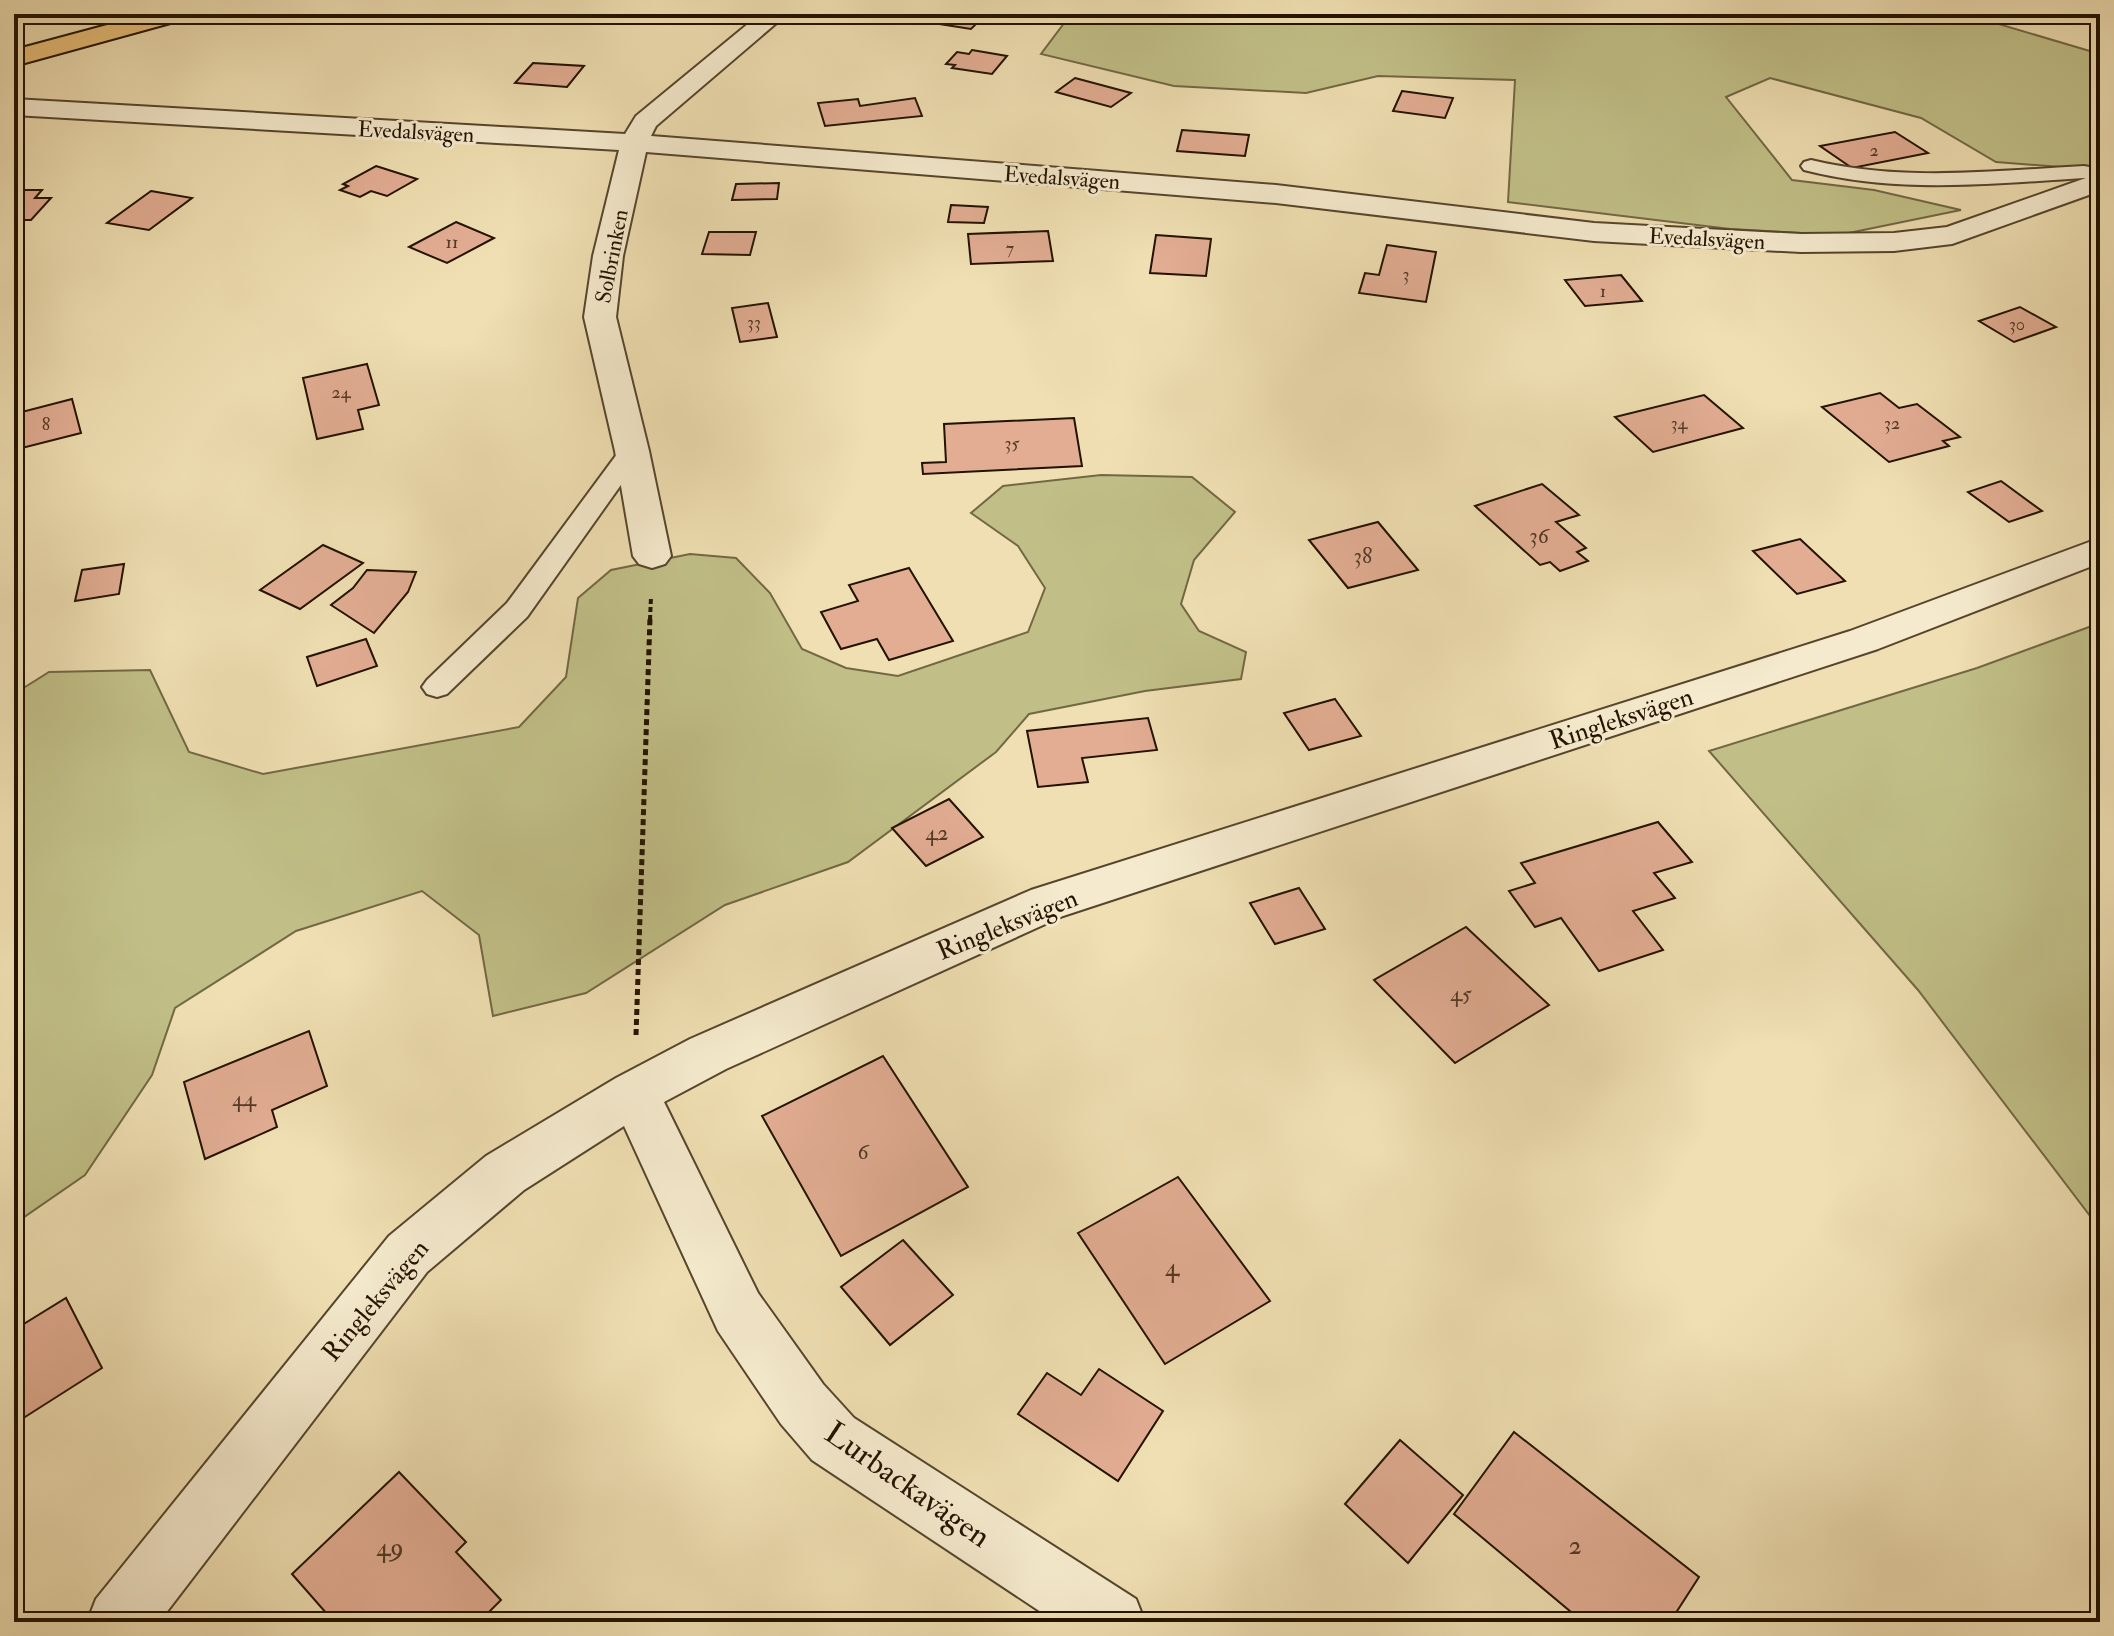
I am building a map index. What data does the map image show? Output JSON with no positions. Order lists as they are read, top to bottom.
{
  "streets": {
    "street": [
      "Evedalsvägen",
      "Solbrinken",
      "Ringleksvägen",
      "Lurbackavägen"
    ]
  },
  "crossings": [
    ["Evedalsvägen", "Solbrinken"],
    ["Ringleksvägen", "Lurbackavägen"]
  ],
  "house_numbers": [
    "2",
    "11",
    "7",
    "3",
    "1",
    "33",
    "30",
    "24",
    "34",
    "32",
    "8",
    "35",
    "36",
    "38",
    "42",
    "45",
    "44",
    "6",
    "4",
    "2",
    "49"
  ]
}
